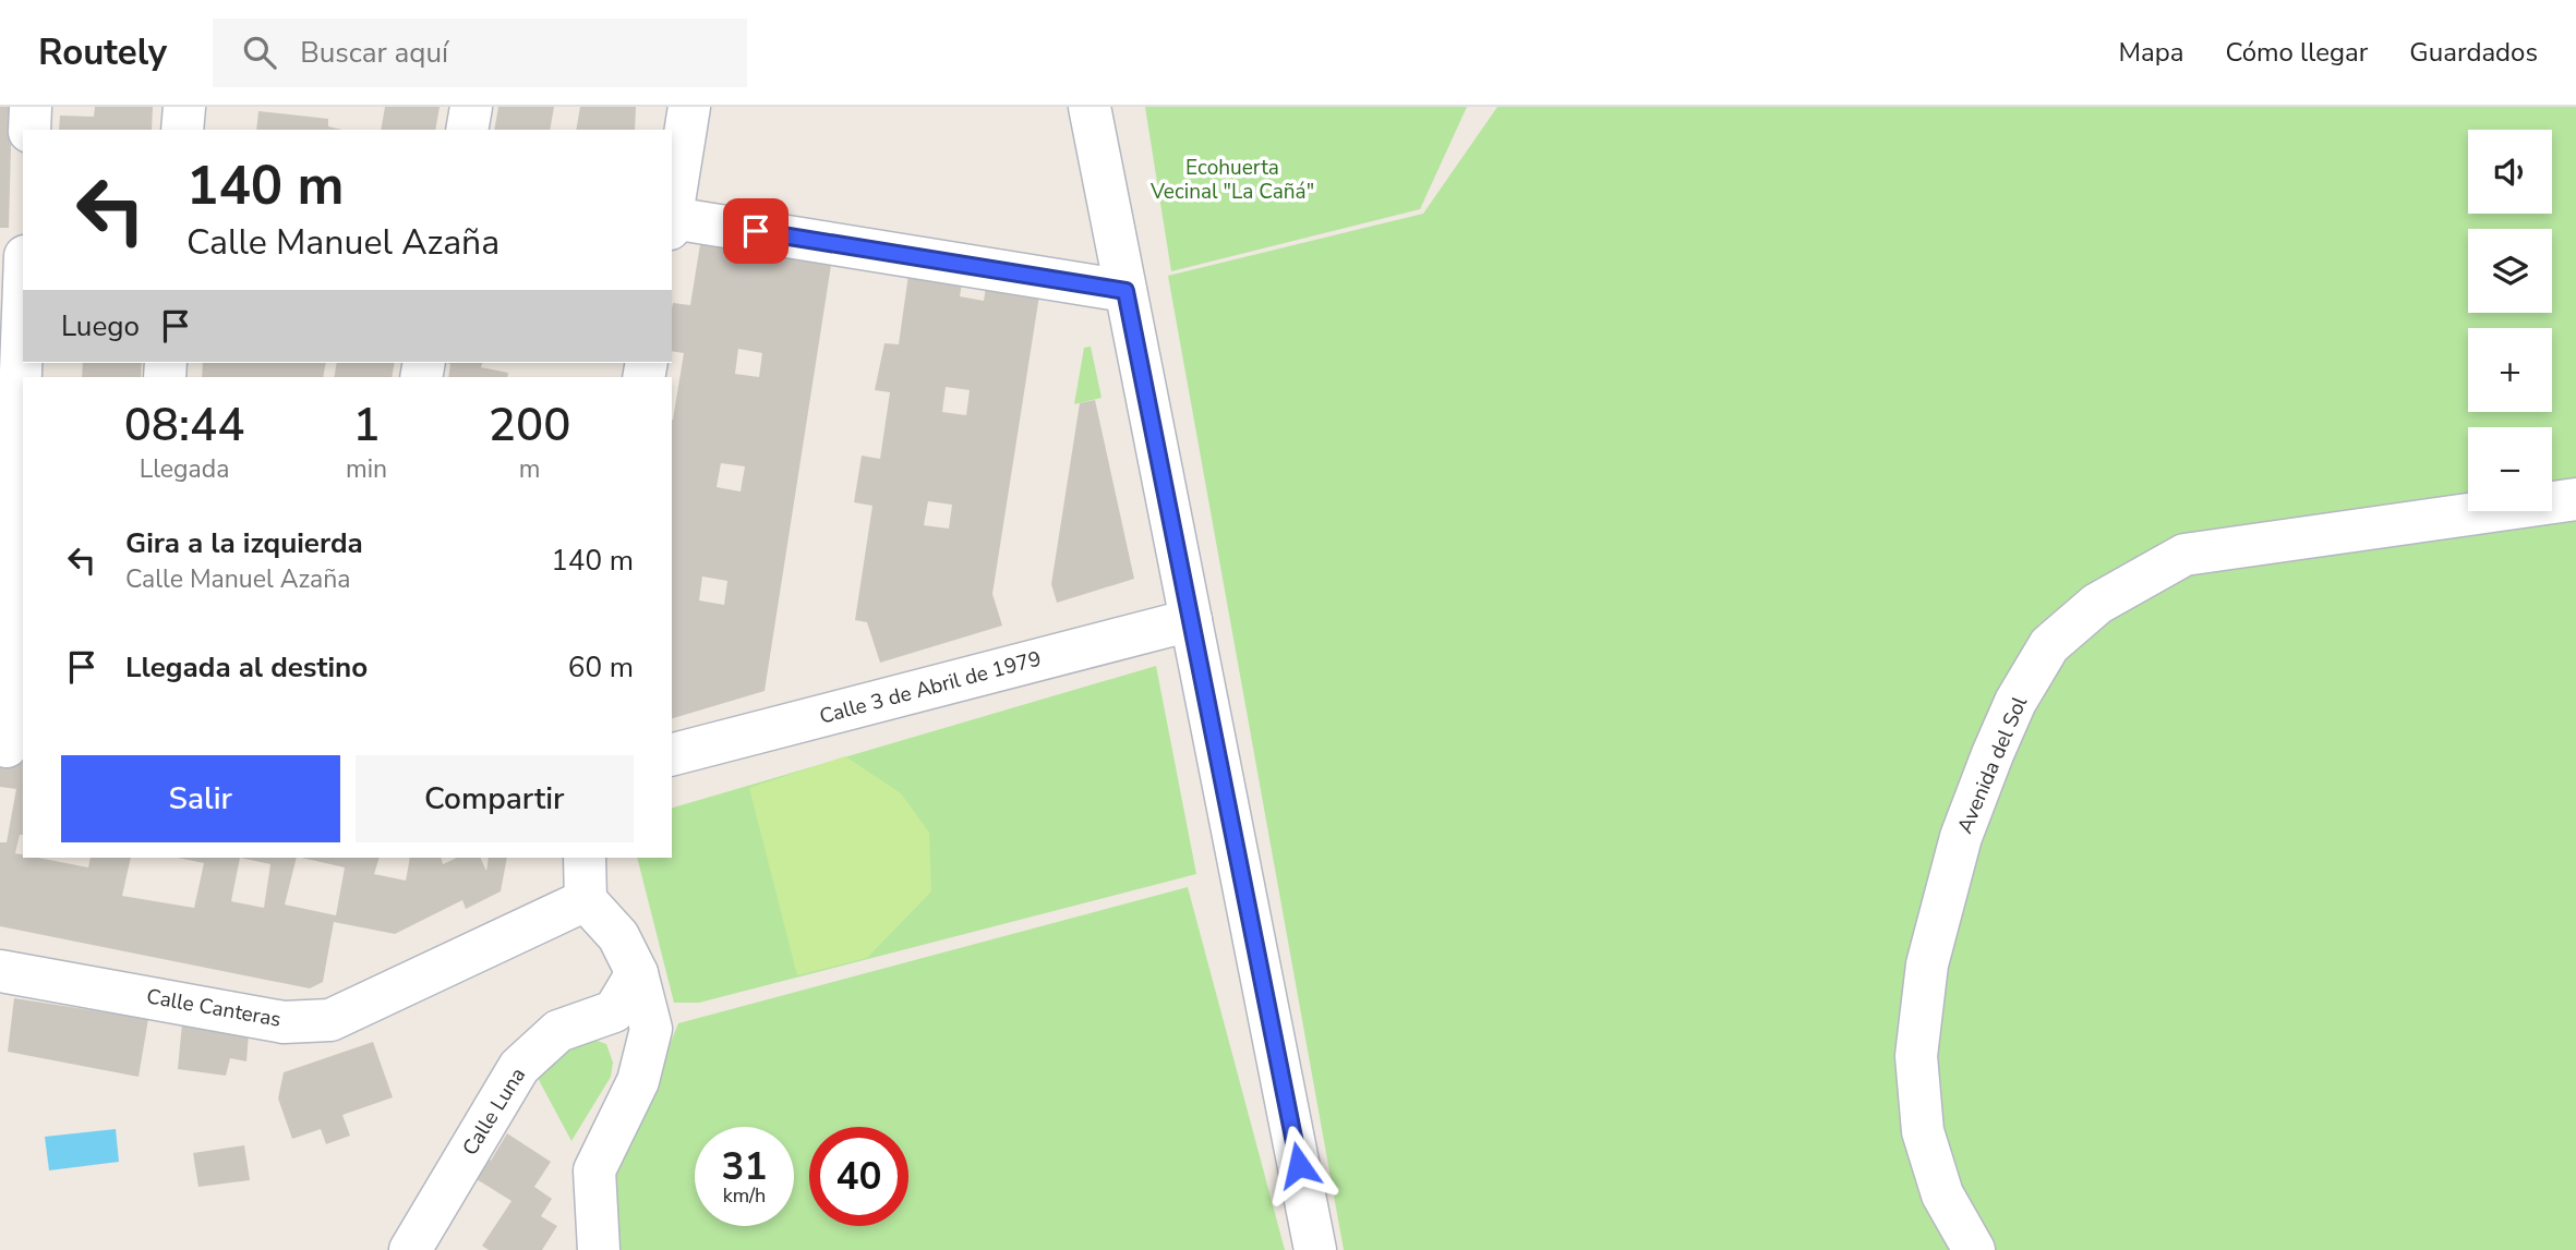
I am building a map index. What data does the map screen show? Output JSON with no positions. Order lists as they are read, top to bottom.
{
  "streets": {
    "street": [
      "Calle 3 de Abril de 1979",
      "Avenida del Sol",
      "Calle Canteras",
      "Calle Luna"
    ]
  },
  "parks": ["Ecohuerta Vecinal \"La Cañá\""],
  "page": {
    "header": "Routely",
    "search": "Buscar aquí",
    "nav": ["Mapa", "Cómo llegar", "Guardados"],
    "map_buttons": ["+", "−"],
    "turn": ["140 m", "Calle Manuel Azaña"],
    "then": "Luego",
    "eta": [
      "08:44",
      "Llegada",
      "1",
      "min",
      "200",
      "m"
    ],
    "list": [
      {
        "name": "Gira a la izquierda",
        "note": "Calle Manuel Azaña",
        "value": "140 m"
      },
      {
        "name": "Llegada al destino",
        "value": "60 m"
      }
    ],
    "buttons": ["Salir", "Compartir"],
    "speed": "31 km/h",
    "limit": "40"
  }
}
